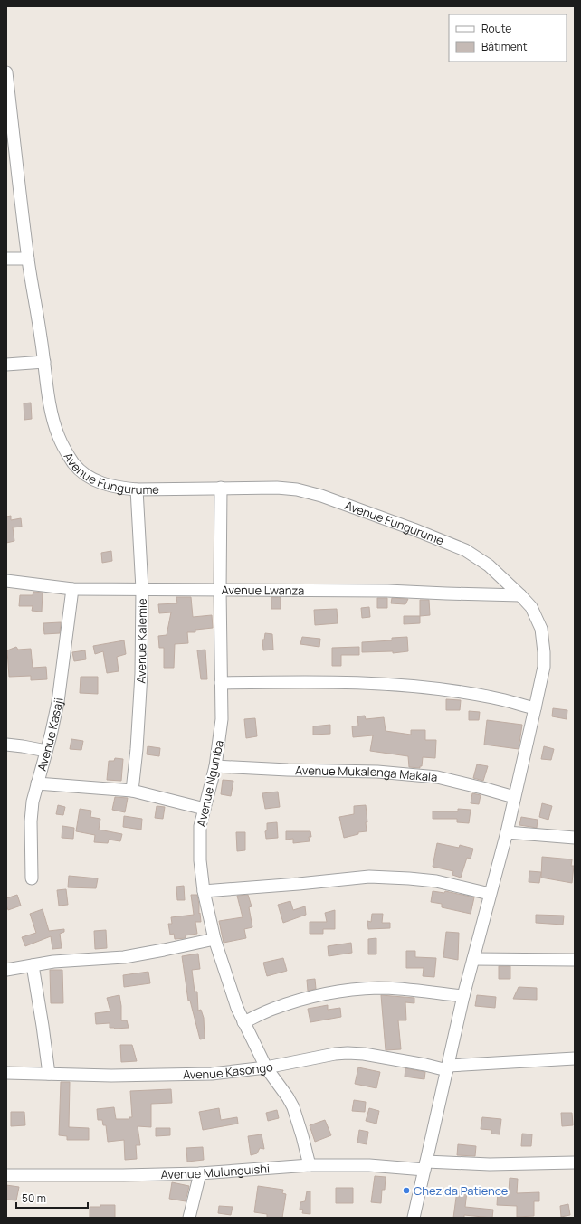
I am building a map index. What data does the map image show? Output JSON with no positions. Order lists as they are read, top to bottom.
{
  "streets": {
    "street": [
      "Avenue Fungurume",
      "Avenue Lwanza",
      "Avenue Kalemie",
      "Avenue Kasaji",
      "Avenue Mukalenga Makala",
      "Avenue Ngumba",
      "Avenue Kasongo",
      "Avenue Mulunguishi"
    ]
  },
  "crossings": [
    ["Avenue Fungurume", "Avenue Lwanza"],
    ["Avenue Fungurume", "Avenue Kalemie"],
    ["Avenue Fungurume", "Avenue Mukalenga Makala"],
    ["Avenue Fungurume", "Avenue Ngumba"],
    ["Avenue Fungurume", "Avenue Kasongo"],
    ["Avenue Fungurume", "Avenue Mulunguishi"],
    ["Avenue Lwanza", "Avenue Kalemie"],
    ["Avenue Lwanza", "Avenue Kasaji"],
    ["Avenue Lwanza", "Avenue Ngumba"],
    ["Avenue Mukalenga Makala", "Avenue Ngumba"],
    ["Avenue Ngumba", "Avenue Kasongo"],
    ["Avenue Ngumba", "Avenue Mulunguishi"]
  ],
  "places": ["Chez da Patience"],
  "legend": ["Route", "Bâtiment"],
  "scale_bar": "50 m"
}
